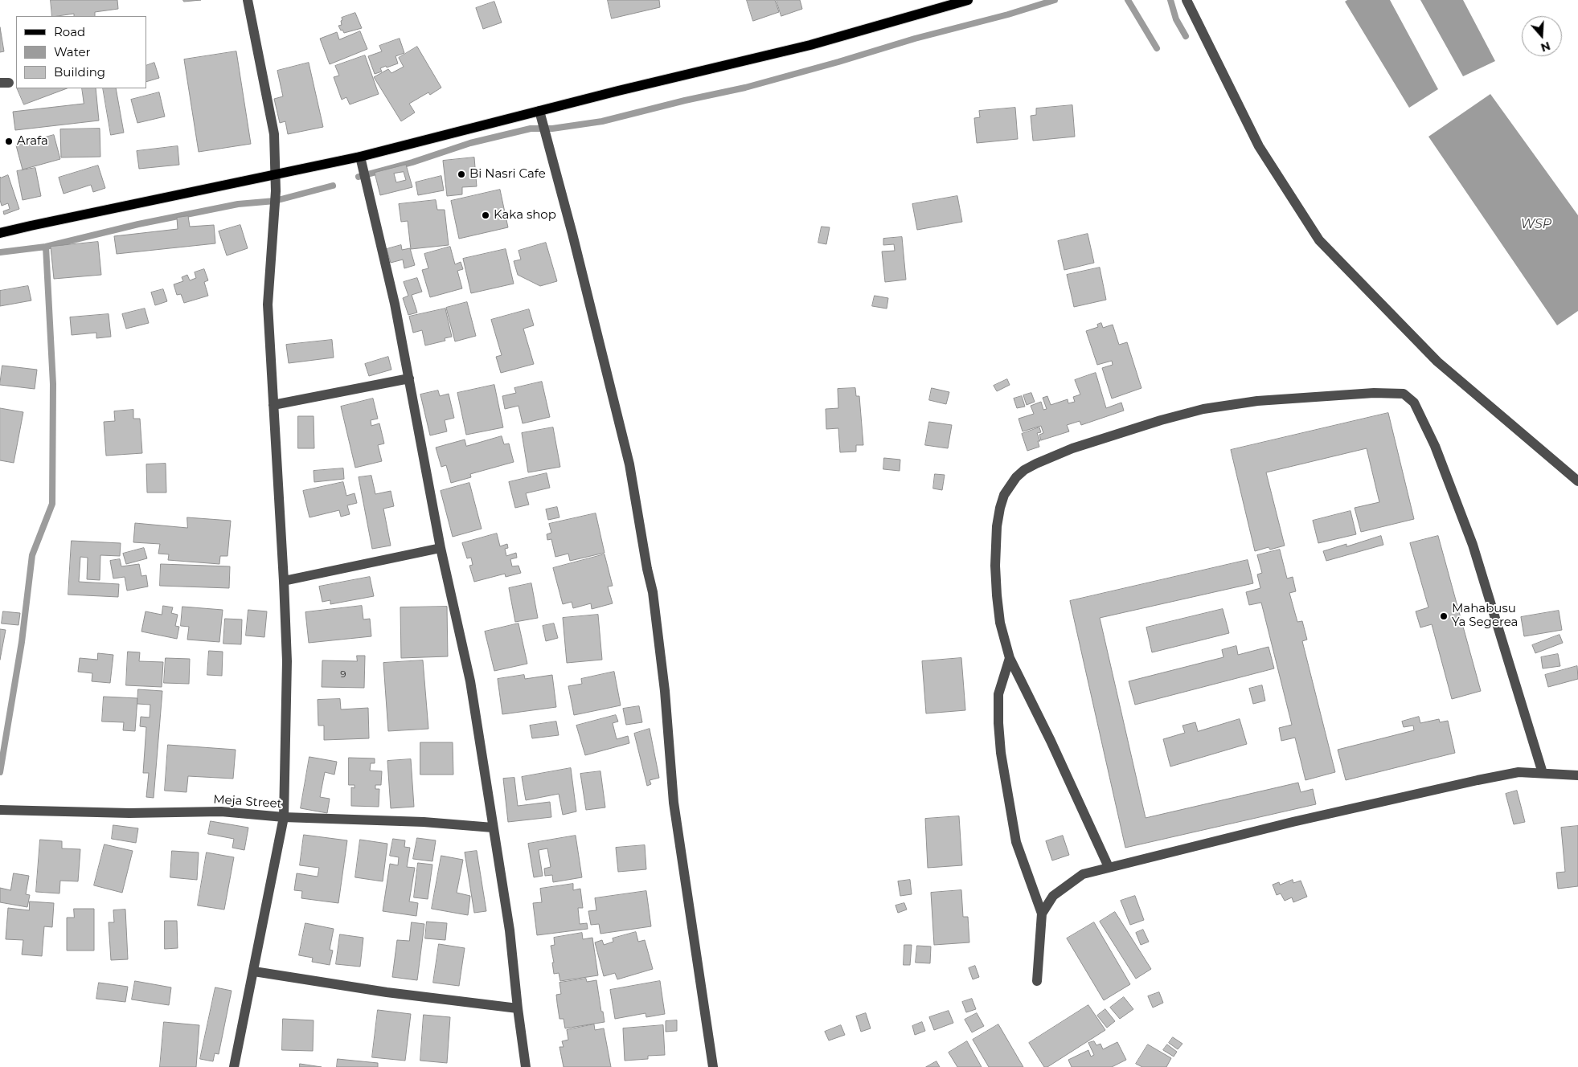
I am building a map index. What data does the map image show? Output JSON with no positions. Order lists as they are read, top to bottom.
{
  "streets": {
    "street": ["Meja Street"]
  },
  "water": ["WSP"],
  "places": [
    "Arafa",
    "Bi Nasri Cafe",
    "Kaka shop",
    "Mahabusu Ya Segerea"
  ],
  "house_numbers": ["9"],
  "legend": ["Road", "Water", "Building"],
  "north": "bottom"
}
